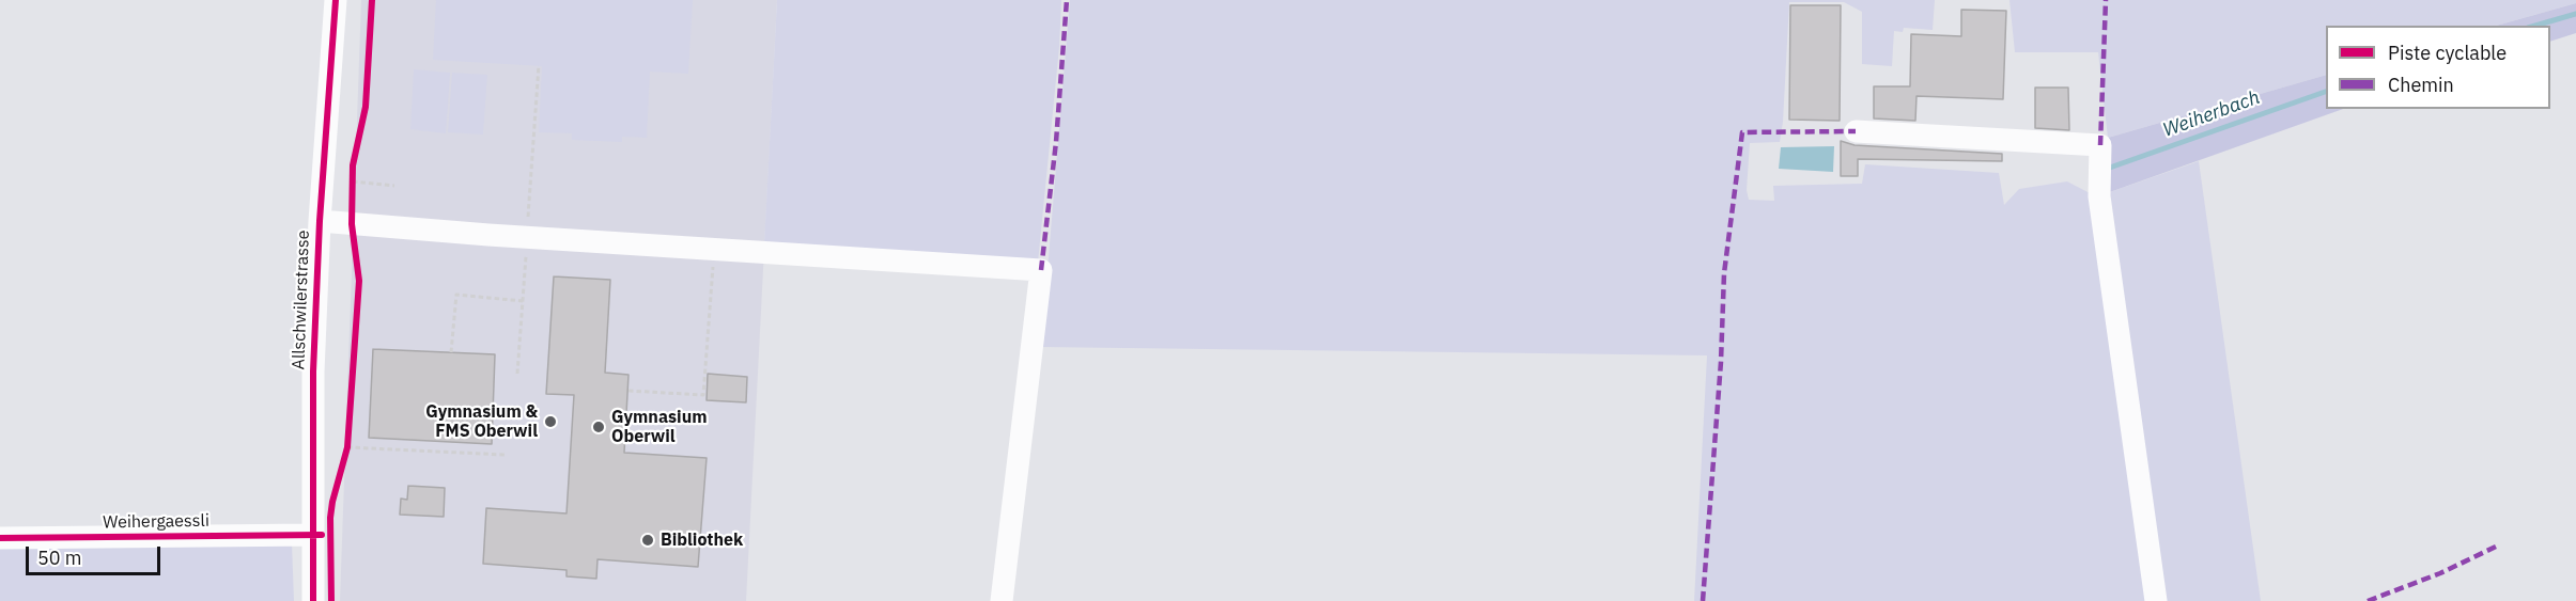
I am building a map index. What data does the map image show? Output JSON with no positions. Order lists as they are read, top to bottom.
{
  "streets": {
    "street": ["Allschwilerstrasse", "Weihergaessli"]
  },
  "crossings": [
    ["Allschwilerstrasse", "Weihergaessli"]
  ],
  "water": ["Weiherbach"],
  "places": ["Gymnasium & FMS Oberwil", "Gymnasium Oberwil", "Bibliothek"],
  "legend": ["Piste cyclable", "Chemin"],
  "scale_bar": "50 m"
}
